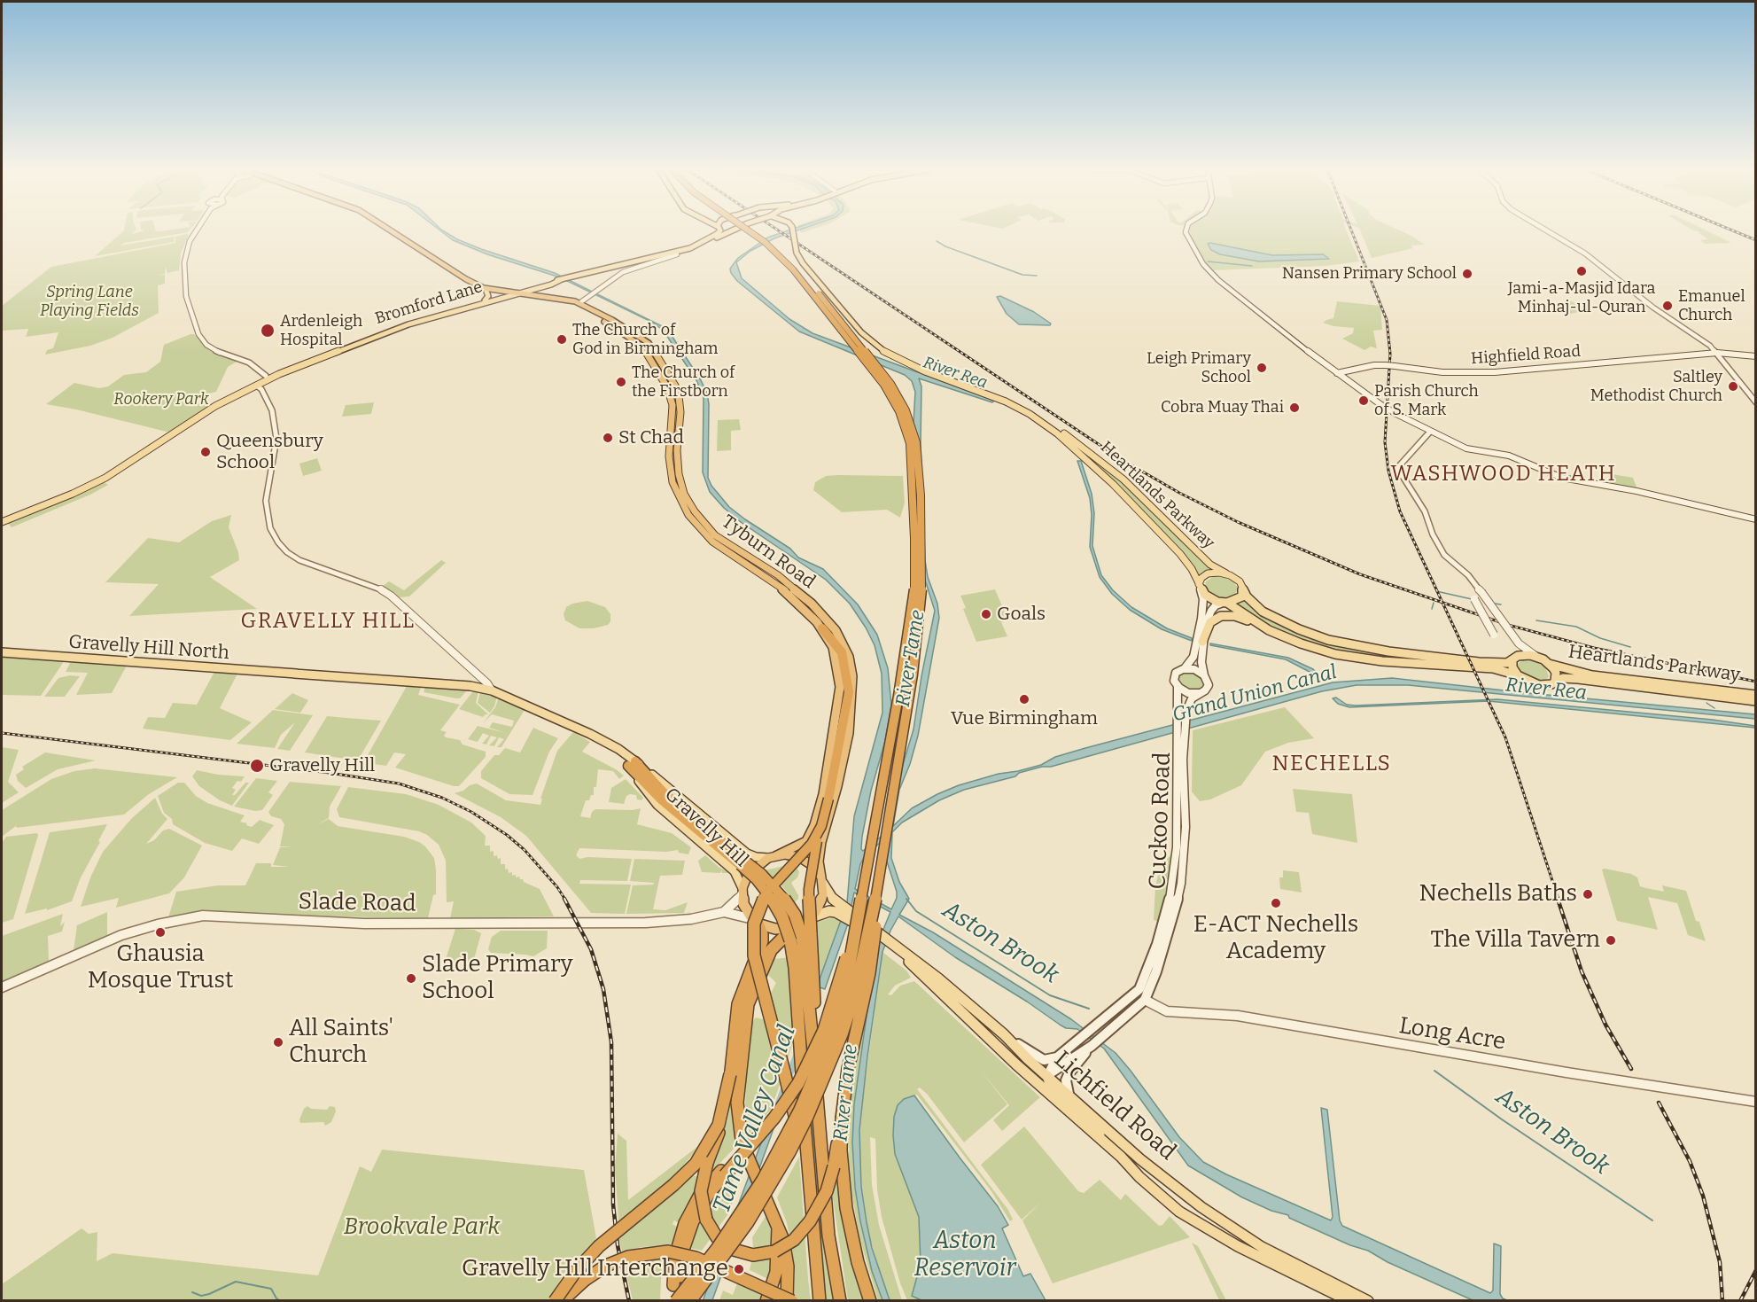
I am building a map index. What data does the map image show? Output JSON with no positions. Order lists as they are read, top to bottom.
{
  "streets": {
    "highway": ["Tyburn Road"],
    "main road": [
      "Bromford Lane",
      "Highfield Road",
      "Heartlands Parkway",
      "Gravelly Hill North",
      "Cuckoo Road",
      "Gravelly Hill",
      "Lichfield Road"
    ],
    "street": ["Slade Road", "Long Acre"]
  },
  "crossings": [
    ["Bromford Lane", "Tyburn Road"],
    ["Tyburn Road", "Gravelly Hill"],
    ["Tyburn Road", "Slade Road"],
    ["Gravelly Hill North", "Gravelly Hill"],
    ["Cuckoo Road", "Long Acre"],
    ["Cuckoo Road", "Lichfield Road"],
    ["Gravelly Hill", "Slade Road"]
  ],
  "districts": ["WASHWOOD HEATH", "GRAVELLY HILL", "NECHELLS"],
  "water": [
    "River Rea",
    "River Tame",
    "Grand Union Canal",
    "Aston Brook",
    "Tame Valley Canal",
    "Aston Reservoir"
  ],
  "parks": ["Spring Lane Playing Fields", "Rookery Park", "Brookvale Park"],
  "places": [
    "Jami-a-Masjid Idara Minhaj-ul-Quran",
    "Nansen Primary School",
    "Emanuel Church",
    "Ardenleigh Hospital",
    "The Church of God in Birmingham",
    "Leigh Primary School",
    "The Church of the Firstborn",
    "Saltley Methodist Church",
    "Parish Church of S. Mark",
    "Cobra Muay Thai",
    "St Chad",
    "Queensbury School",
    "Goals",
    "Vue Birmingham",
    "Gravelly Hill",
    "Nechells Baths",
    "E-ACT Nechells Academy",
    "Ghausia Mosque Trust",
    "The Villa Tavern",
    "Slade Primary School",
    "All Saints' Church",
    "Gravelly Hill Interchange"
  ]
}
